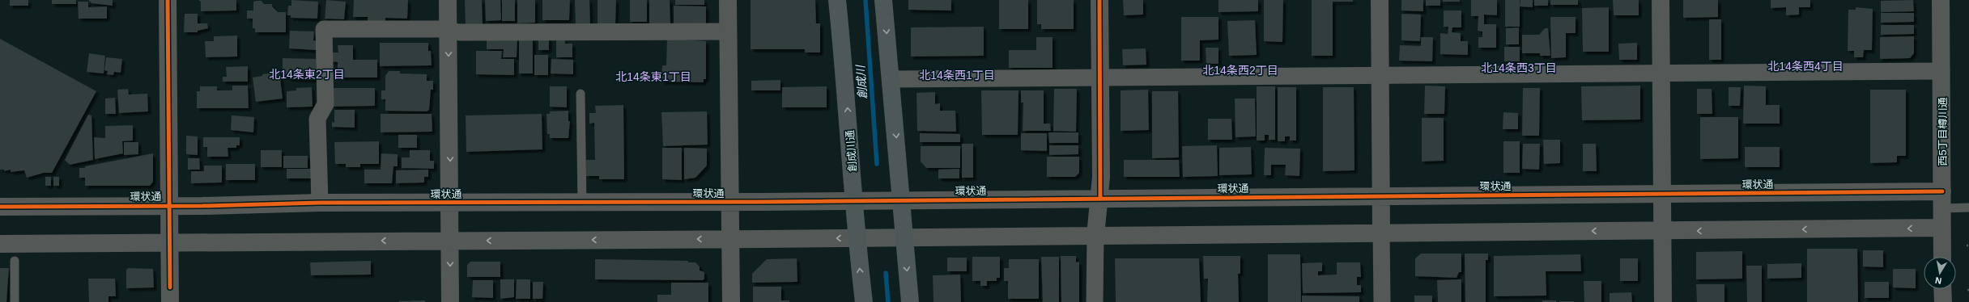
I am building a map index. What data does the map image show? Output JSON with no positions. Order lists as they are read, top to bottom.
{
  "streets": {
    "highway": ["創成川通"],
    "street": ["西5丁目樽川通", "環状通"]
  },
  "crossings": [
    ["西5丁目樽川通", "環状通"],
    ["創成川通", "環状通"]
  ],
  "districts": [
    "北14条西4丁目",
    "北14条西3丁目",
    "北14条西2丁目",
    "北14条東2丁目",
    "北14条西1丁目",
    "北14条東1丁目"
  ],
  "water": ["創成川"],
  "north": "bottom"
}
